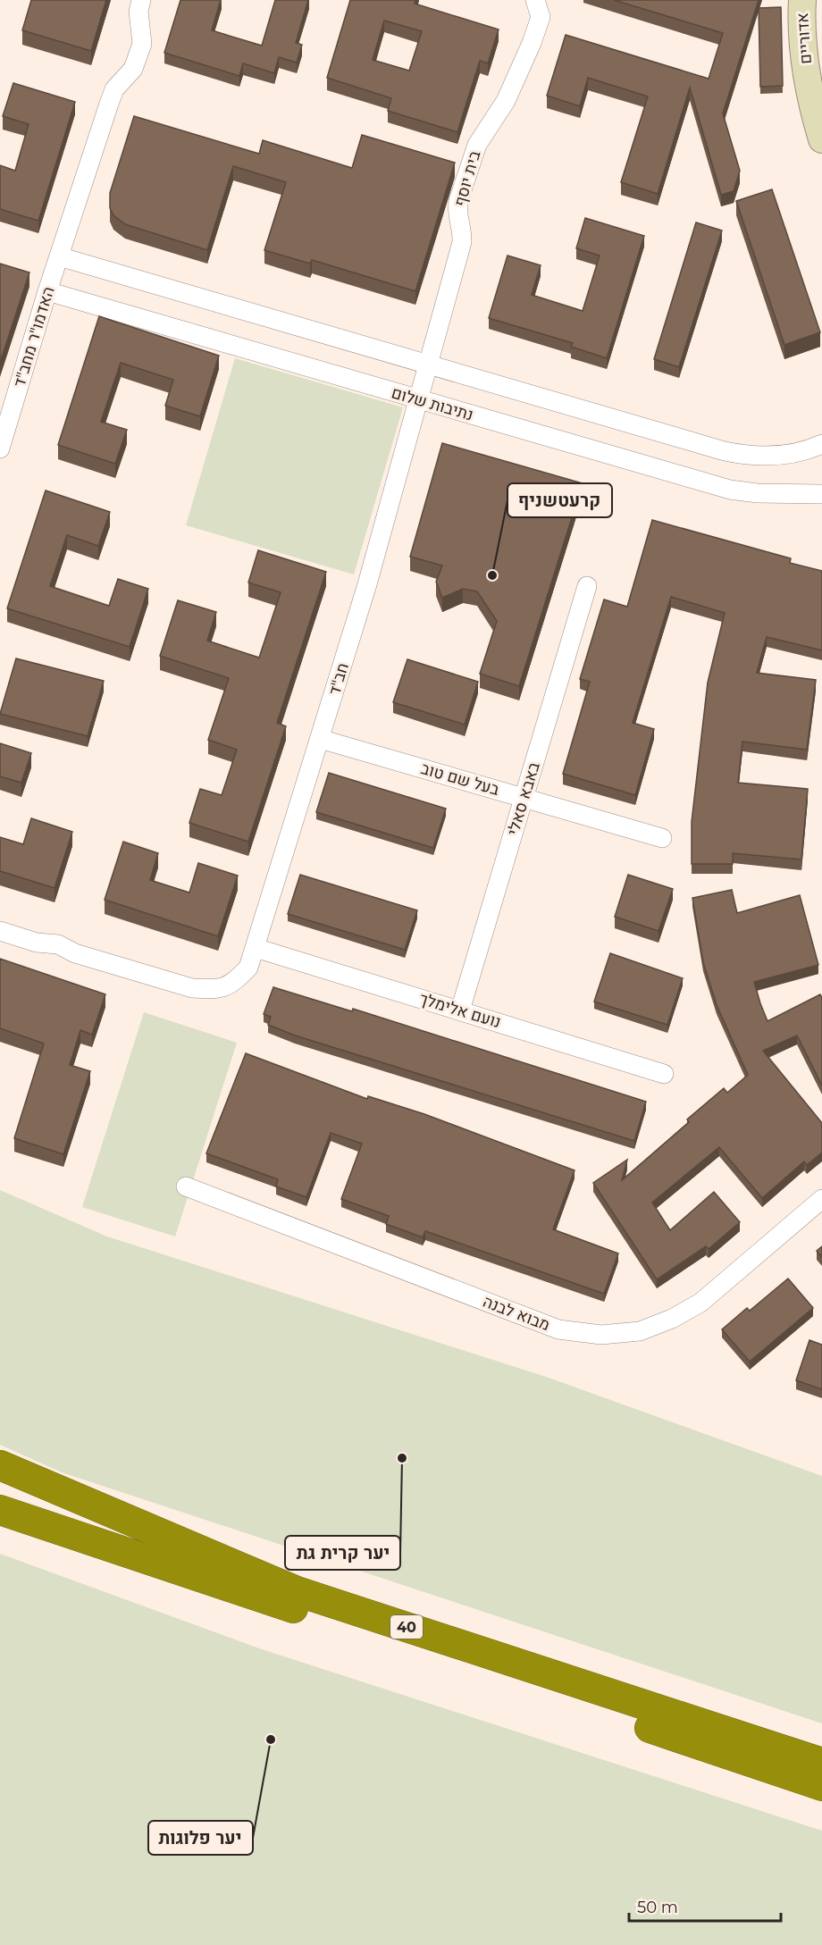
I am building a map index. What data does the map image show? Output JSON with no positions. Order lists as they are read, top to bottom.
{
  "streets": {
    "highway": ["40"],
    "street": [
      "אדוריים",
      "בית יוסף",
      "האדמו\"ר מחב\"ד",
      "נתיבות שלום",
      "חב\"ד",
      "בעל שם טוב",
      "באבא סאלי",
      "נועם אלימלך",
      "מבוא לבנה"
    ]
  },
  "crossings": [
    ["בית יוסף", "נתיבות שלום"],
    ["בית יוסף", "חב\"ד"],
    ["האדמו\"ר מחב\"ד", "נתיבות שלום"],
    ["נתיבות שלום", "חב\"ד"],
    ["חב\"ד", "בעל שם טוב"],
    ["חב\"ד", "נועם אלימלך"],
    ["בעל שם טוב", "באבא סאלי"],
    ["באבא סאלי", "נועם אלימלך"]
  ],
  "places": ["קרעטשניף", "יער קרית גת", "יער פלוגות"],
  "scale_bar": "50 m"
}
